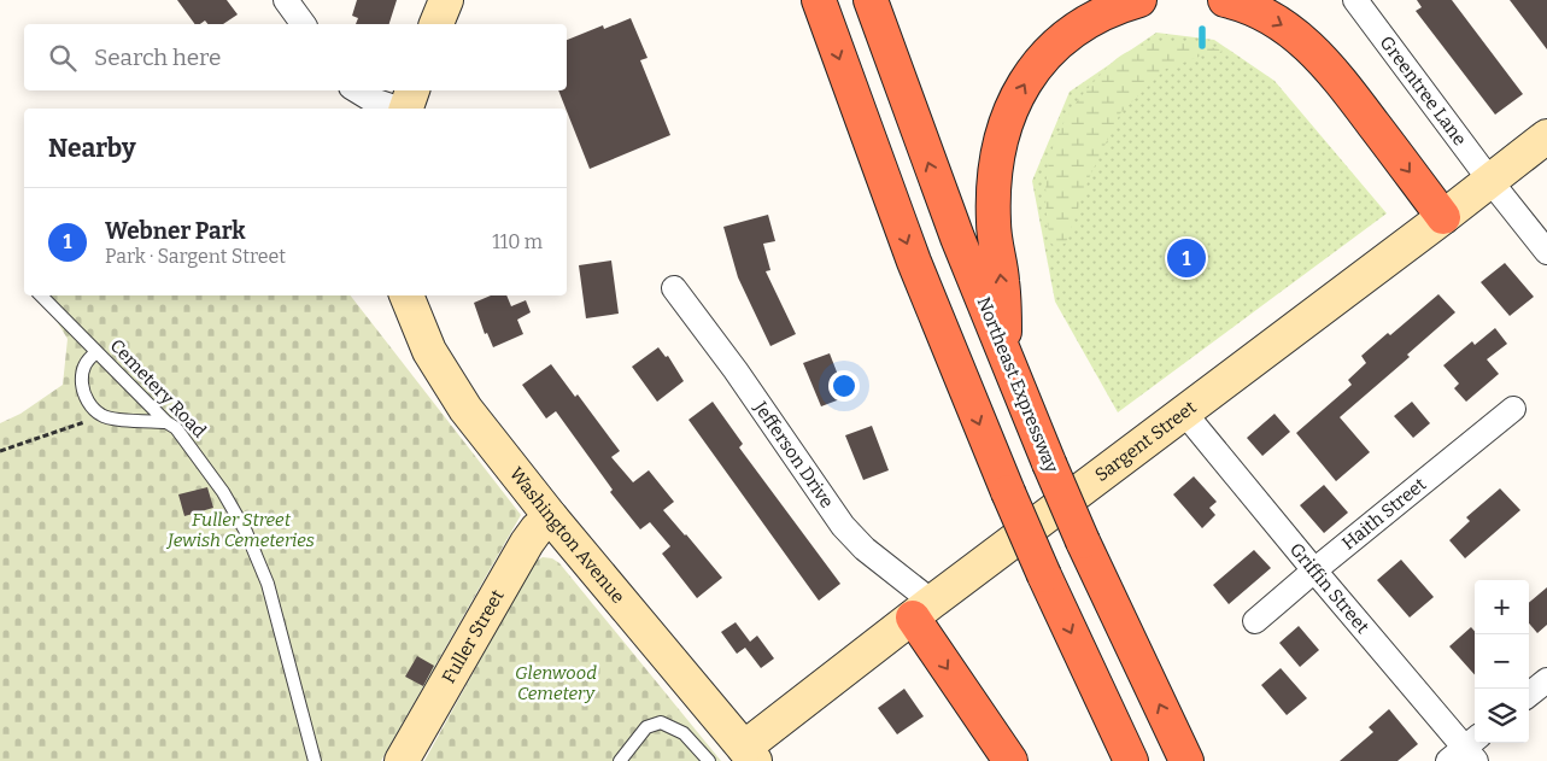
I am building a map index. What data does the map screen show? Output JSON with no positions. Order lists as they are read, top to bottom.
{
  "streets": {
    "highway": ["Northeast Expressway"],
    "street": [
      "Greentree Lane",
      "Sargent Street",
      "Jefferson Drive",
      "Haith Street",
      "Washington Avenue",
      "Griffin Street",
      "Fuller Street"
    ],
    "lane": ["Cemetery Road"]
  },
  "crossings": [
    ["Greentree Lane", "Sargent Street"],
    ["Sargent Street", "Jefferson Drive"],
    ["Sargent Street", "Washington Avenue"],
    ["Sargent Street", "Griffin Street"],
    ["Haith Street", "Griffin Street"],
    ["Washington Avenue", "Fuller Street"]
  ],
  "parks": ["Fuller Street Jewish Cemeteries", "Glenwood Cemetery"],
  "page": {
    "search": "Search here",
    "heading": "Nearby",
    "list": [
      {
        "mark": "1",
        "name": "Webner Park",
        "note": "Park · Sargent Street",
        "value": "110 m"
      }
    ],
    "pins": "1",
    "map_buttons": ["+", "−"]
  }
}
